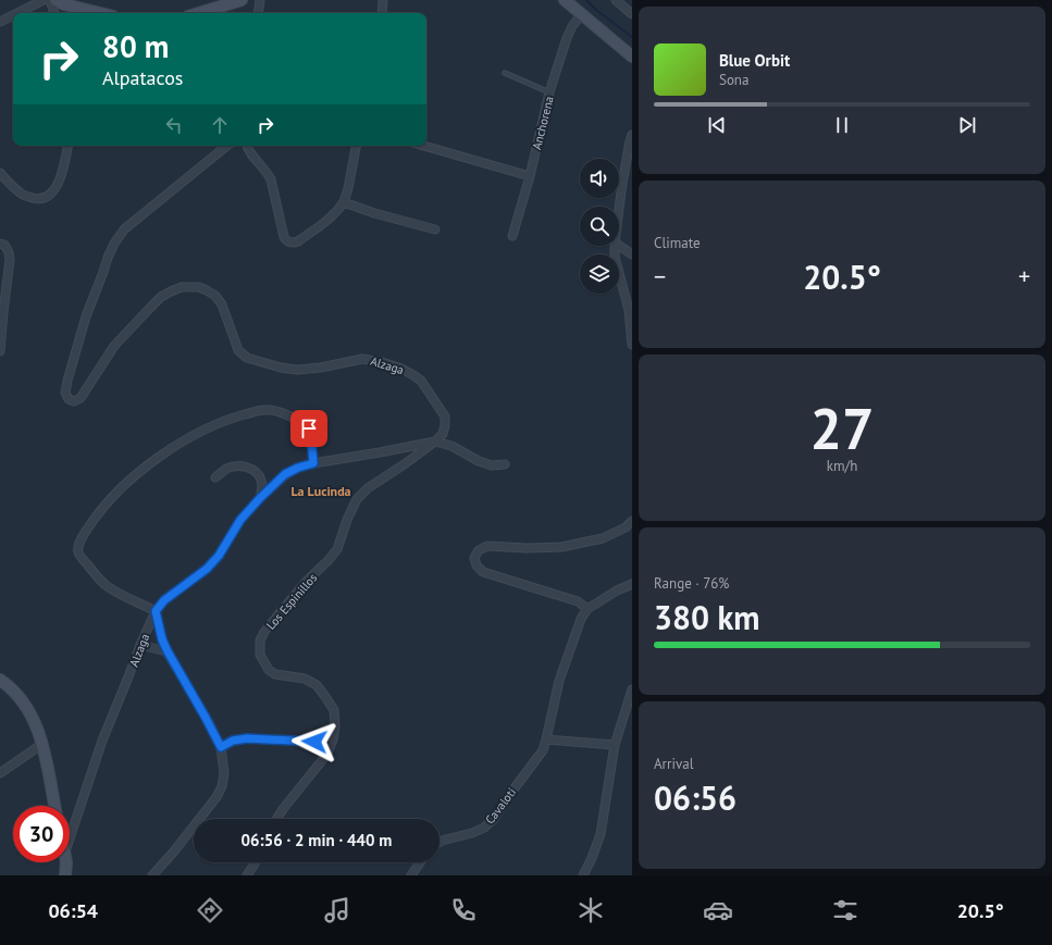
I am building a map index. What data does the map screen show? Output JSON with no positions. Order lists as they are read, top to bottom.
{
  "streets": {
    "street": [
      "Anchorena",
      "Alzaga",
      "Los Espinillos",
      "Cavaloti"
    ]
  },
  "crossings": [
    ["Alzaga", "Los Espinillos"]
  ],
  "districts": ["La Lucinda"],
  "page": {
    "turn": ["80 m", "Alpatacos"],
    "song": ["Blue Orbit", "Sona"],
    "tile": [
      "Climate",
      ["27", "km/h"],
      ["Range · 76%", "380 km"],
      ["Arrival", "06:56"]
    ],
    "heat": ["−", "20.5°", "+"],
    "limit": "30",
    "trip": "06:56 · 2 min · 440 m",
    "tabs": ["06:54", "20.5°"]
  }
}
